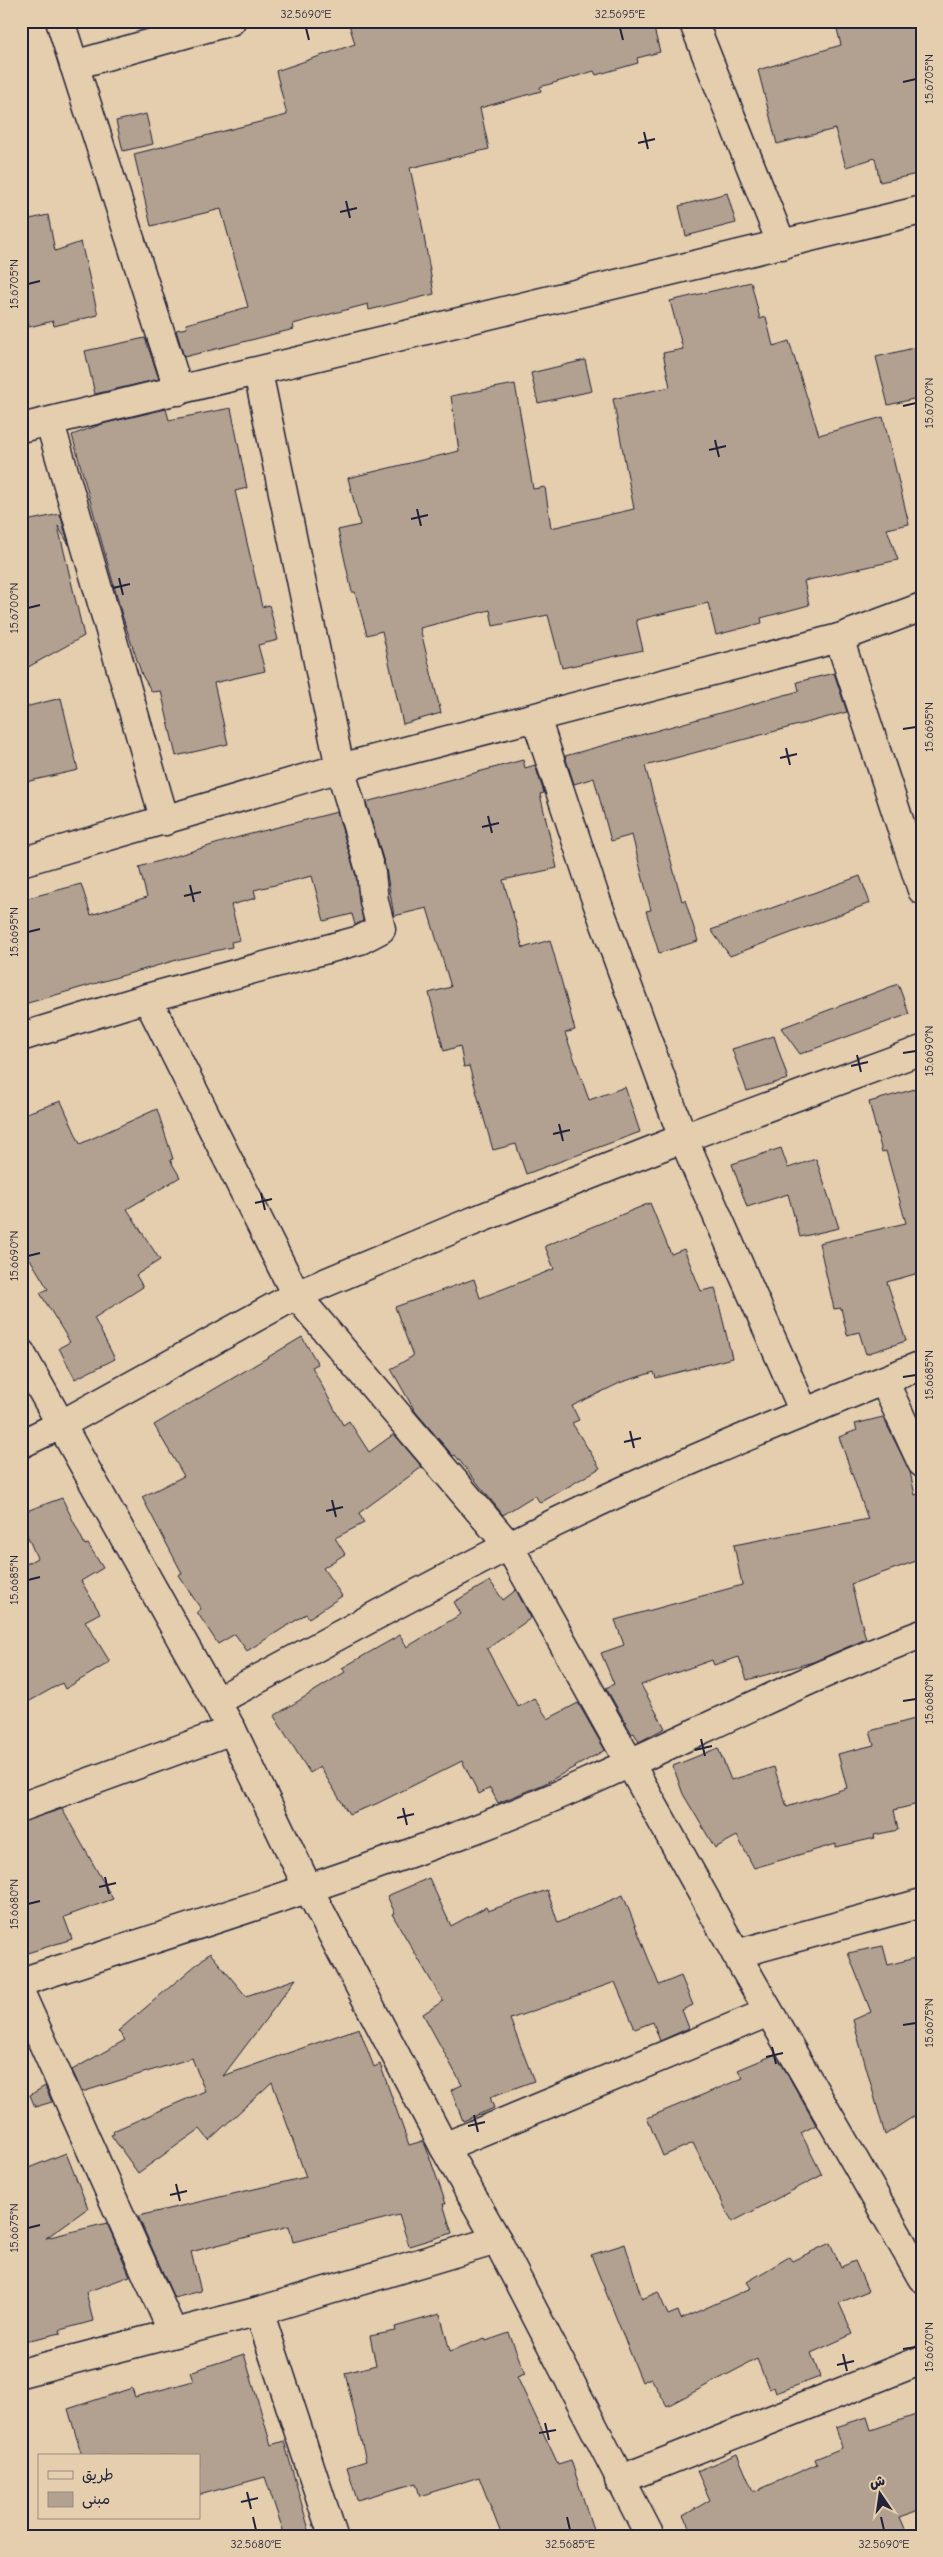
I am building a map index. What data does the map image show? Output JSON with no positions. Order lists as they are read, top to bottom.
{
  "legend": ["طريق", "مبنى"],
  "north": "top",
  "coordinates": [
    "32.5690°E",
    "32.5695°E",
    "15.6705°N",
    "15.6700°N",
    "15.6695°N",
    "15.6690°N",
    "15.6685°N",
    "15.6680°N",
    "15.6675°N",
    "15.6670°N",
    "32.5680°E",
    "32.5685°E"
  ]
}
